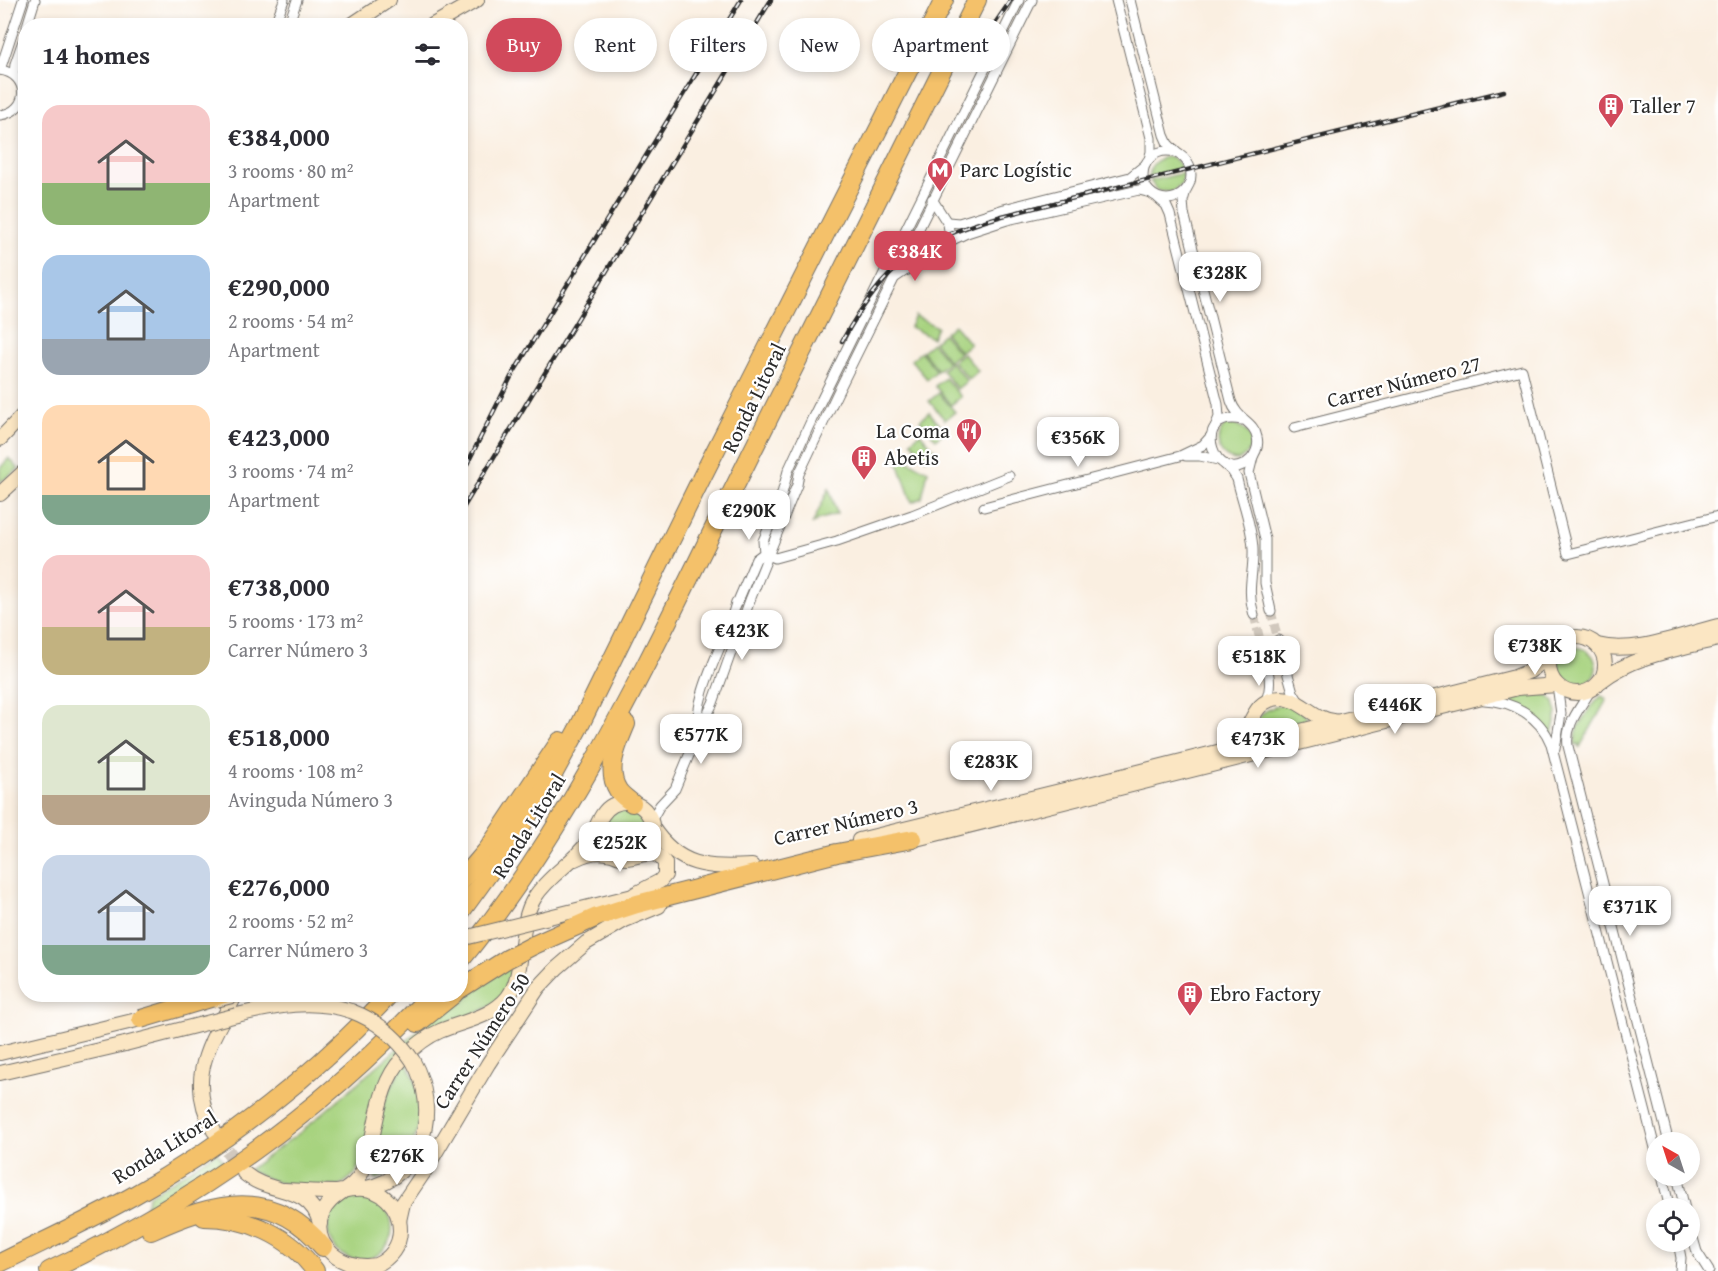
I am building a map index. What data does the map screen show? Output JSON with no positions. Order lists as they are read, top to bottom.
{
  "streets": {
    "highway": ["Ronda Litoral"],
    "street": ["Carrer Número 27", "Carrer Número 3", "Carrer Número 50"]
  },
  "crossings": [
    ["Carrer Número 3", "Carrer Número 50"]
  ],
  "places": {
    "building": ["Taller 7", "Abetis", "Ebro Factory"],
    "metro station": ["Parc Logístic"],
    "restaurant": ["La Coma"]
  },
  "north": "top left",
  "page": {
    "chip": [
      "Buy",
      "Rent",
      "Filters",
      "New",
      "Apartment"
    ],
    "heading": "14 homes",
    "list": [
      {
        "name": "€384,000",
        "note": "3 rooms · 80 m² · Apartment"
      },
      {
        "name": "€290,000",
        "note": "2 rooms · 54 m² · Apartment"
      },
      {
        "name": "€423,000",
        "note": "3 rooms · 74 m² · Apartment"
      },
      {
        "name": "€738,000",
        "note": "5 rooms · 173 m² · Carrer Número 3"
      },
      {
        "name": "€518,000",
        "note": "4 rooms · 108 m² · Avinguda Número 3"
      },
      {
        "name": "€276,000",
        "note": "2 rooms · 52 m² · Carrer Número 3"
      }
    ],
    "price": [
      "€384K",
      "€328K",
      "€356K",
      "€290K",
      "€423K",
      "€738K",
      "€518K",
      "€446K",
      "€577K",
      "€473K",
      "€283K",
      "€252K",
      "€371K",
      "€276K"
    ]
  }
}
